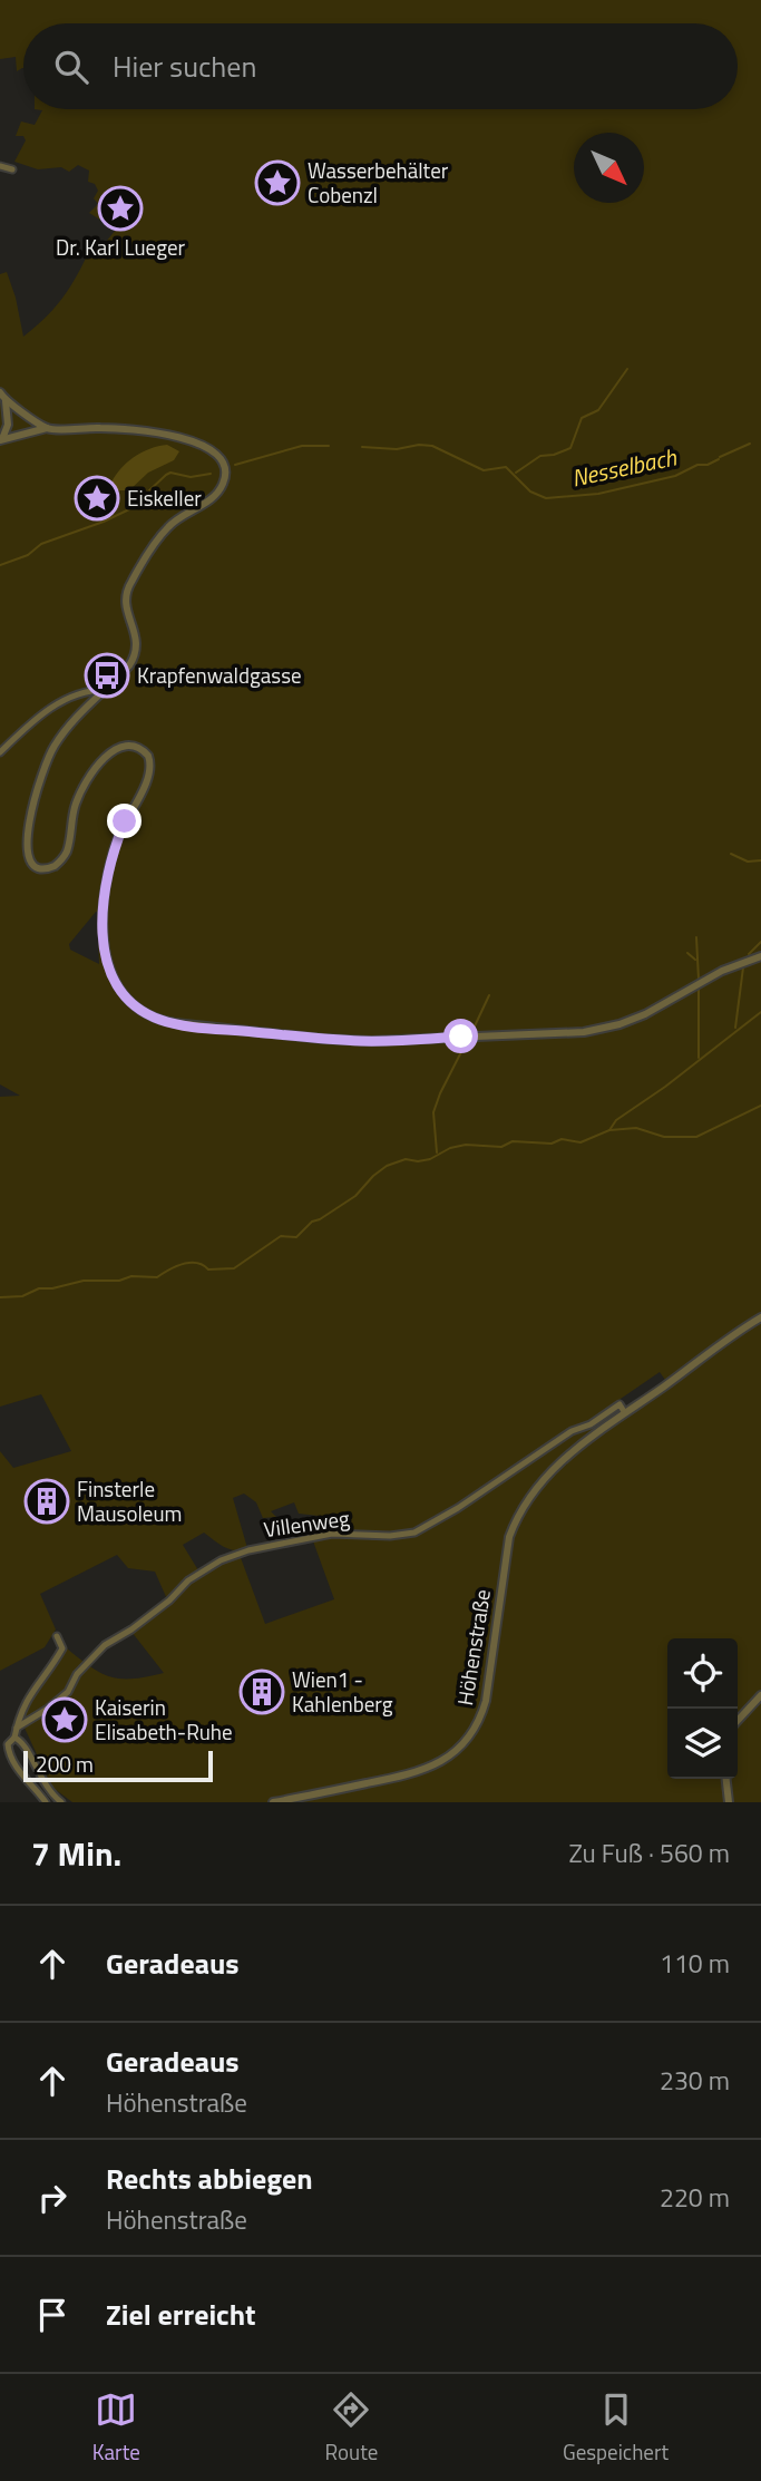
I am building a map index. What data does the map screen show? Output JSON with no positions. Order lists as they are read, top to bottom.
{
  "streets": {
    "street": ["Villenweg", "Höhenstraße"]
  },
  "crossings": [
    ["Villenweg", "Höhenstraße"]
  ],
  "water": ["Nesselbach"],
  "places": {
    "place": [
      "Wasserbehälter Cobenzl",
      "Dr. Karl Lueger",
      "Eiskeller",
      "Kaiserin Elisabeth-Ruhe"
    ],
    "bus stop": ["Krapfenwaldgasse"],
    "building": ["Finsterle Mausoleum", "Wien1 - Kahlenberg"]
  },
  "scale_bar": "200 m",
  "north": "bottom right",
  "page": {
    "search": "Hier suchen",
    "scale": "200 m",
    "heading": ["7 Min.", "Zu Fuß · 560 m"],
    "list": [
      ["Geradeaus", "110 m"],
      ["Geradeaus", "Höhenstraße", "230 m"],
      ["Rechts abbiegen", "Höhenstraße", "220 m"],
      "Ziel erreicht"
    ],
    "nav": ["Karte", "Route", "Gespeichert"]
  }
}
